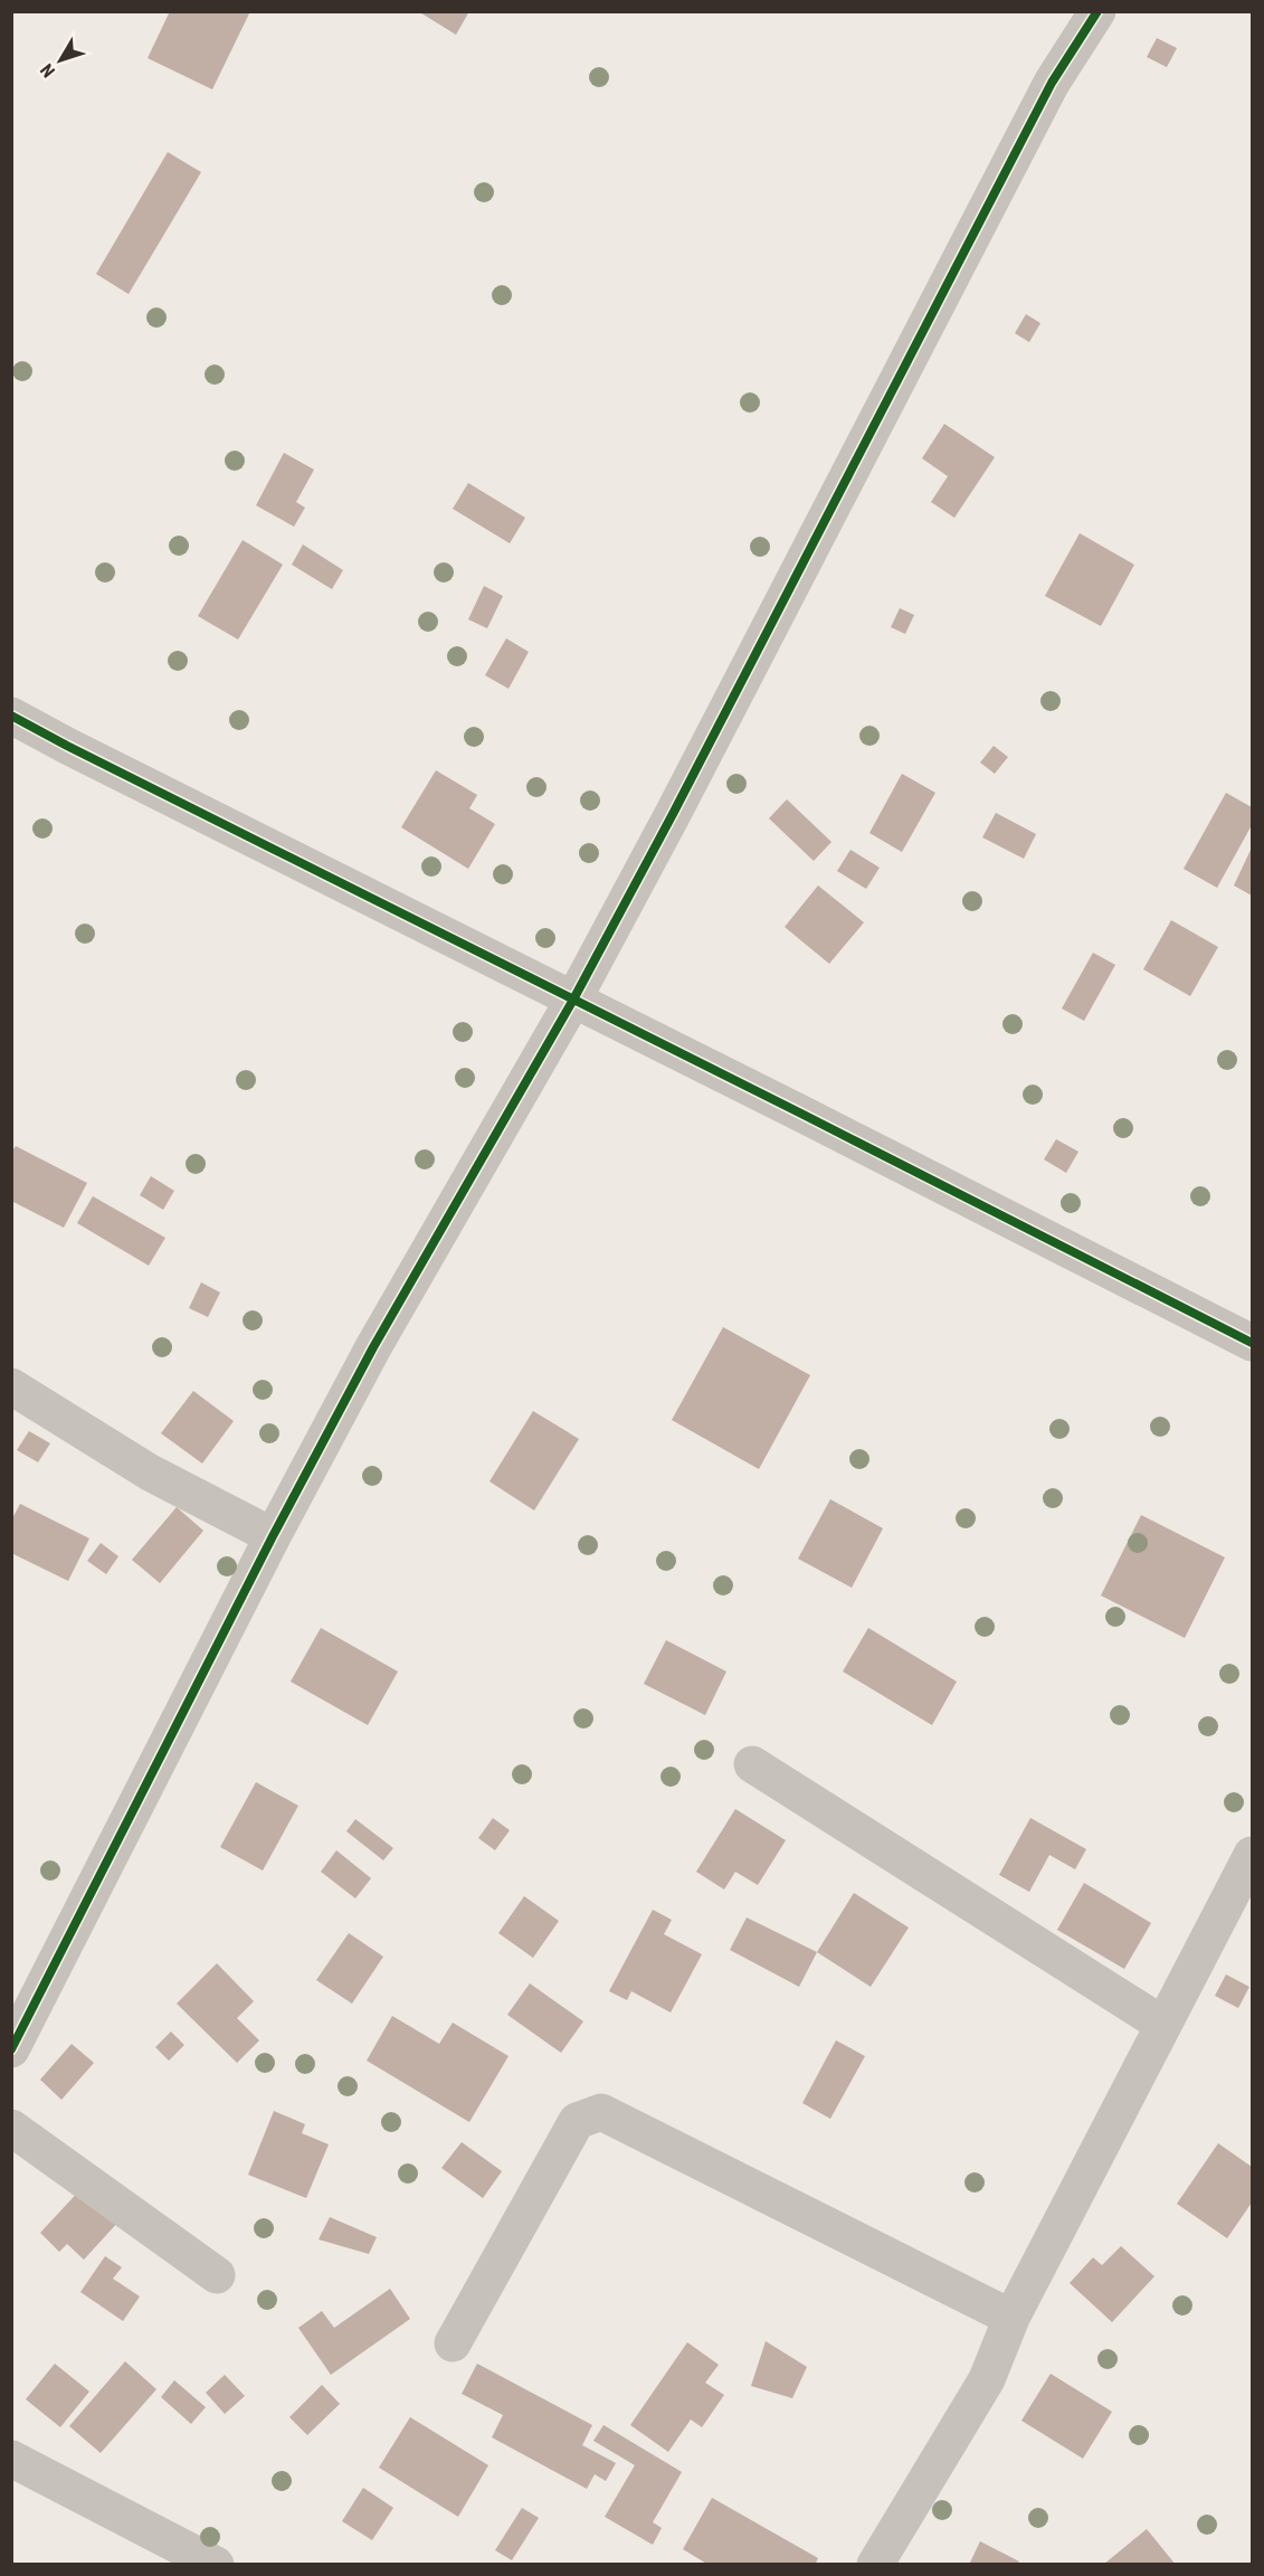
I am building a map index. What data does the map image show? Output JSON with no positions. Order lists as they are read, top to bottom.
{
  "north": "bottom left"
}
